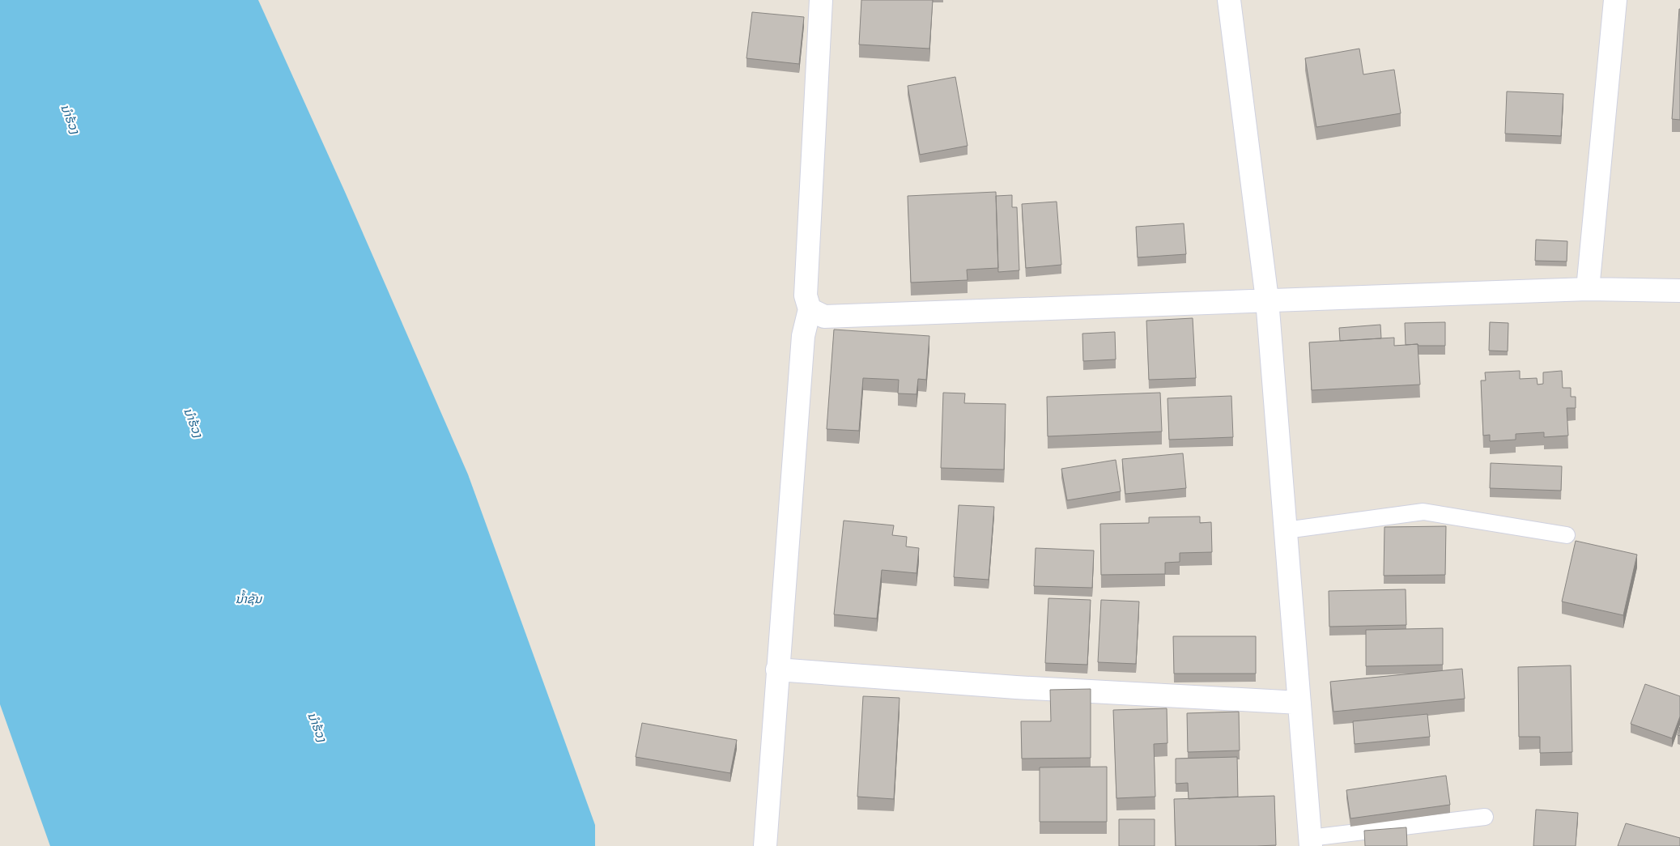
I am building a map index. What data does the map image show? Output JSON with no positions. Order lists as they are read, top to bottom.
{
  "water": ["ນຳ້ຮວງ", "ນ້ຳຊັນ"]
}
